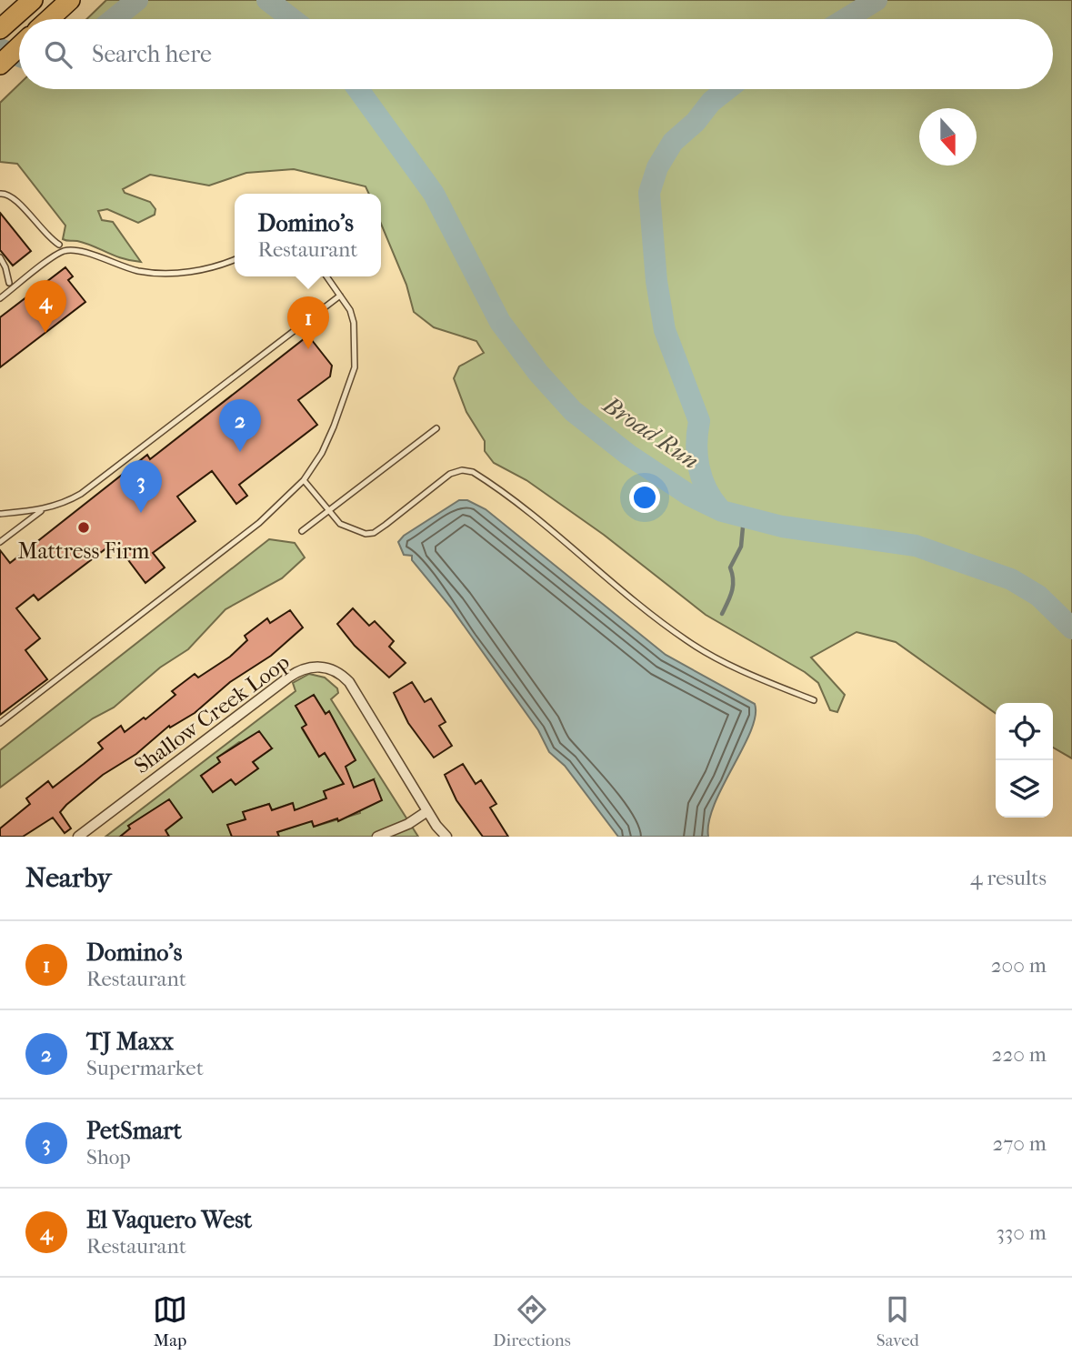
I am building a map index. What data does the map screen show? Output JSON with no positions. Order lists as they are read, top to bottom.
{
  "streets": {
    "street": ["Shallow Creek Loop"]
  },
  "water": ["Broad Run"],
  "places": ["Mattress Firm"],
  "north": "bottom",
  "page": {
    "search": "Search here",
    "popup": ["Domino's", "Restaurant"],
    "pins": [
      "4",
      "1",
      "2",
      "3"
    ],
    "heading": ["Nearby", "4 results"],
    "list": [
      {
        "mark": "1",
        "name": "Domino's",
        "note": "Restaurant",
        "value": "200 m"
      },
      {
        "mark": "2",
        "name": "TJ Maxx",
        "note": "Supermarket",
        "value": "220 m"
      },
      {
        "mark": "3",
        "name": "PetSmart",
        "note": "Shop",
        "value": "270 m"
      },
      {
        "mark": "4",
        "name": "El Vaquero West",
        "note": "Restaurant",
        "value": "330 m"
      }
    ],
    "nav": ["Map", "Directions", "Saved"]
  }
}
